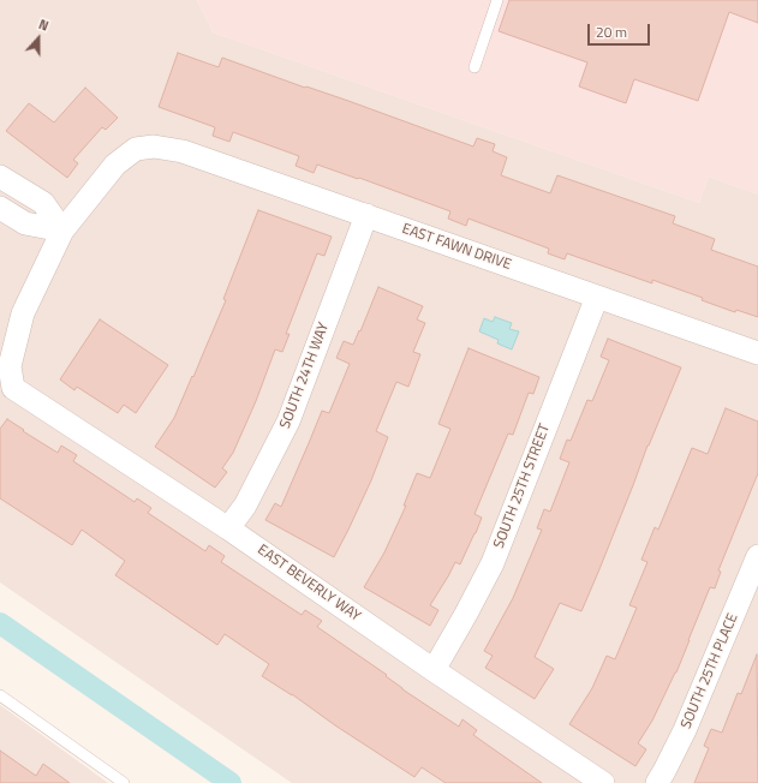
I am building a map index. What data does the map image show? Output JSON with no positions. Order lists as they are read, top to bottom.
{
  "streets": {
    "street": [
      "EAST FAWN DRIVE",
      "SOUTH 24TH WAY",
      "SOUTH 25TH STREET",
      "EAST BEVERLY WAY",
      "SOUTH 25TH PLACE"
    ]
  },
  "crossings": [
    ["EAST FAWN DRIVE", "SOUTH 24TH WAY"],
    ["EAST FAWN DRIVE", "SOUTH 25TH STREET"],
    ["EAST FAWN DRIVE", "EAST BEVERLY WAY"],
    ["SOUTH 24TH WAY", "EAST BEVERLY WAY"],
    ["SOUTH 25TH STREET", "EAST BEVERLY WAY"]
  ],
  "scale_bar": "20 m",
  "north": "top"
}
